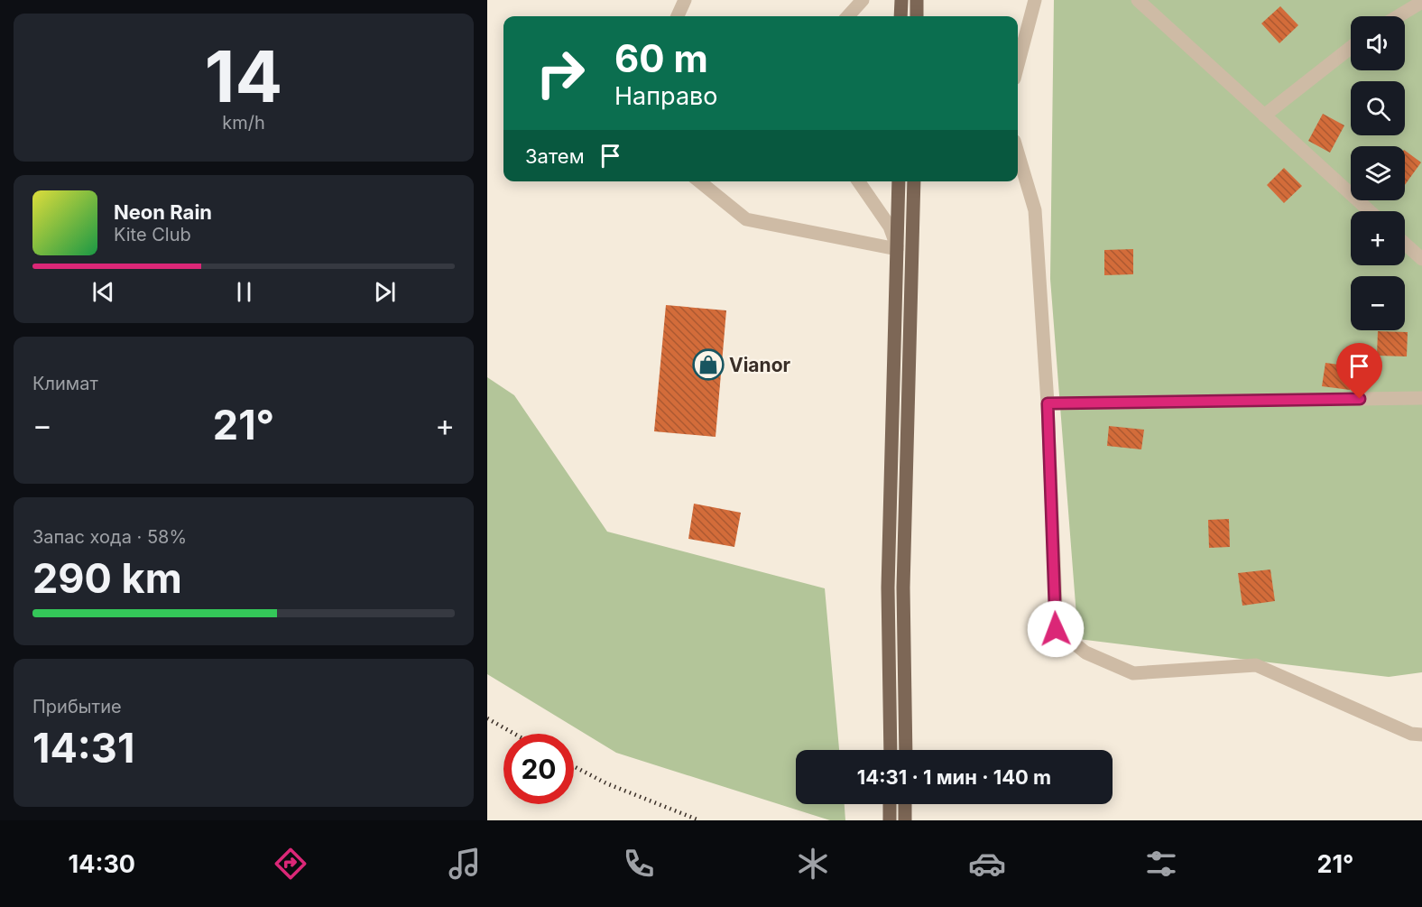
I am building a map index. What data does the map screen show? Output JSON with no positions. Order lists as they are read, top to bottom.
{
  "places": {
    "shop": ["Vianor"]
  },
  "page": {
    "tile": [
      ["14", "km/h"],
      "Климат",
      ["Запас хода · 58%", "290 km"],
      ["Прибытие", "14:31"]
    ],
    "map_buttons": ["+", "−"],
    "turn": ["60 m", "Направо"],
    "then": "Затем",
    "song": ["Neon Rain", "Kite Club"],
    "heat": ["−", "21°", "+"],
    "limit": "20",
    "trip": "14:31 · 1 мин · 140 m",
    "tabs": ["14:30", "21°"]
  }
}
